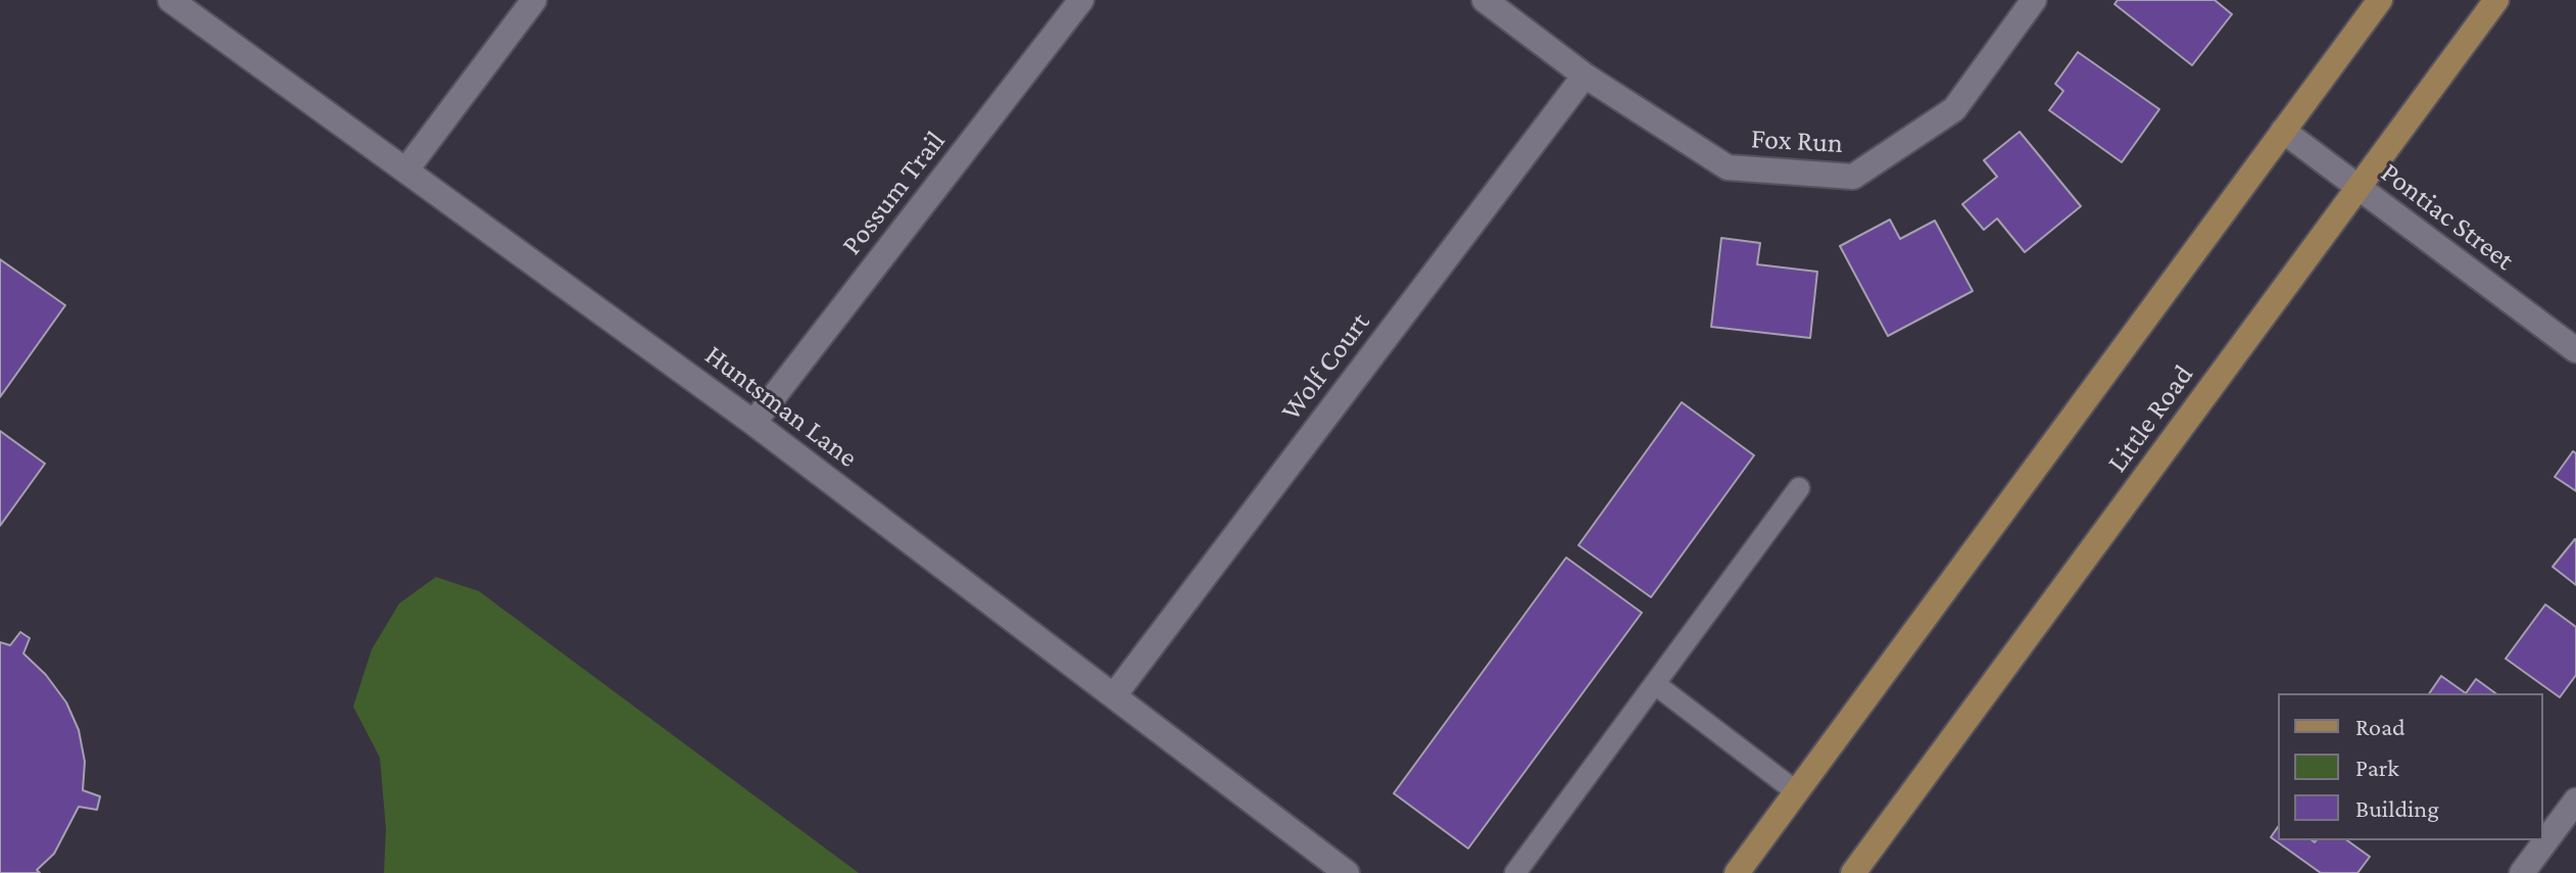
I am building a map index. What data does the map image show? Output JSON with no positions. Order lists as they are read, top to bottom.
{
  "streets": {
    "main road": ["Little Road"],
    "street": [
      "Fox Run",
      "Possum Trail",
      "Pontiac Street",
      "Wolf Court",
      "Huntsman Lane"
    ]
  },
  "crossings": [
    ["Fox Run", "Wolf Court"],
    ["Possum Trail", "Huntsman Lane"],
    ["Pontiac Street", "Little Road"],
    ["Wolf Court", "Huntsman Lane"]
  ],
  "legend": ["Road", "Park", "Building"]
}
